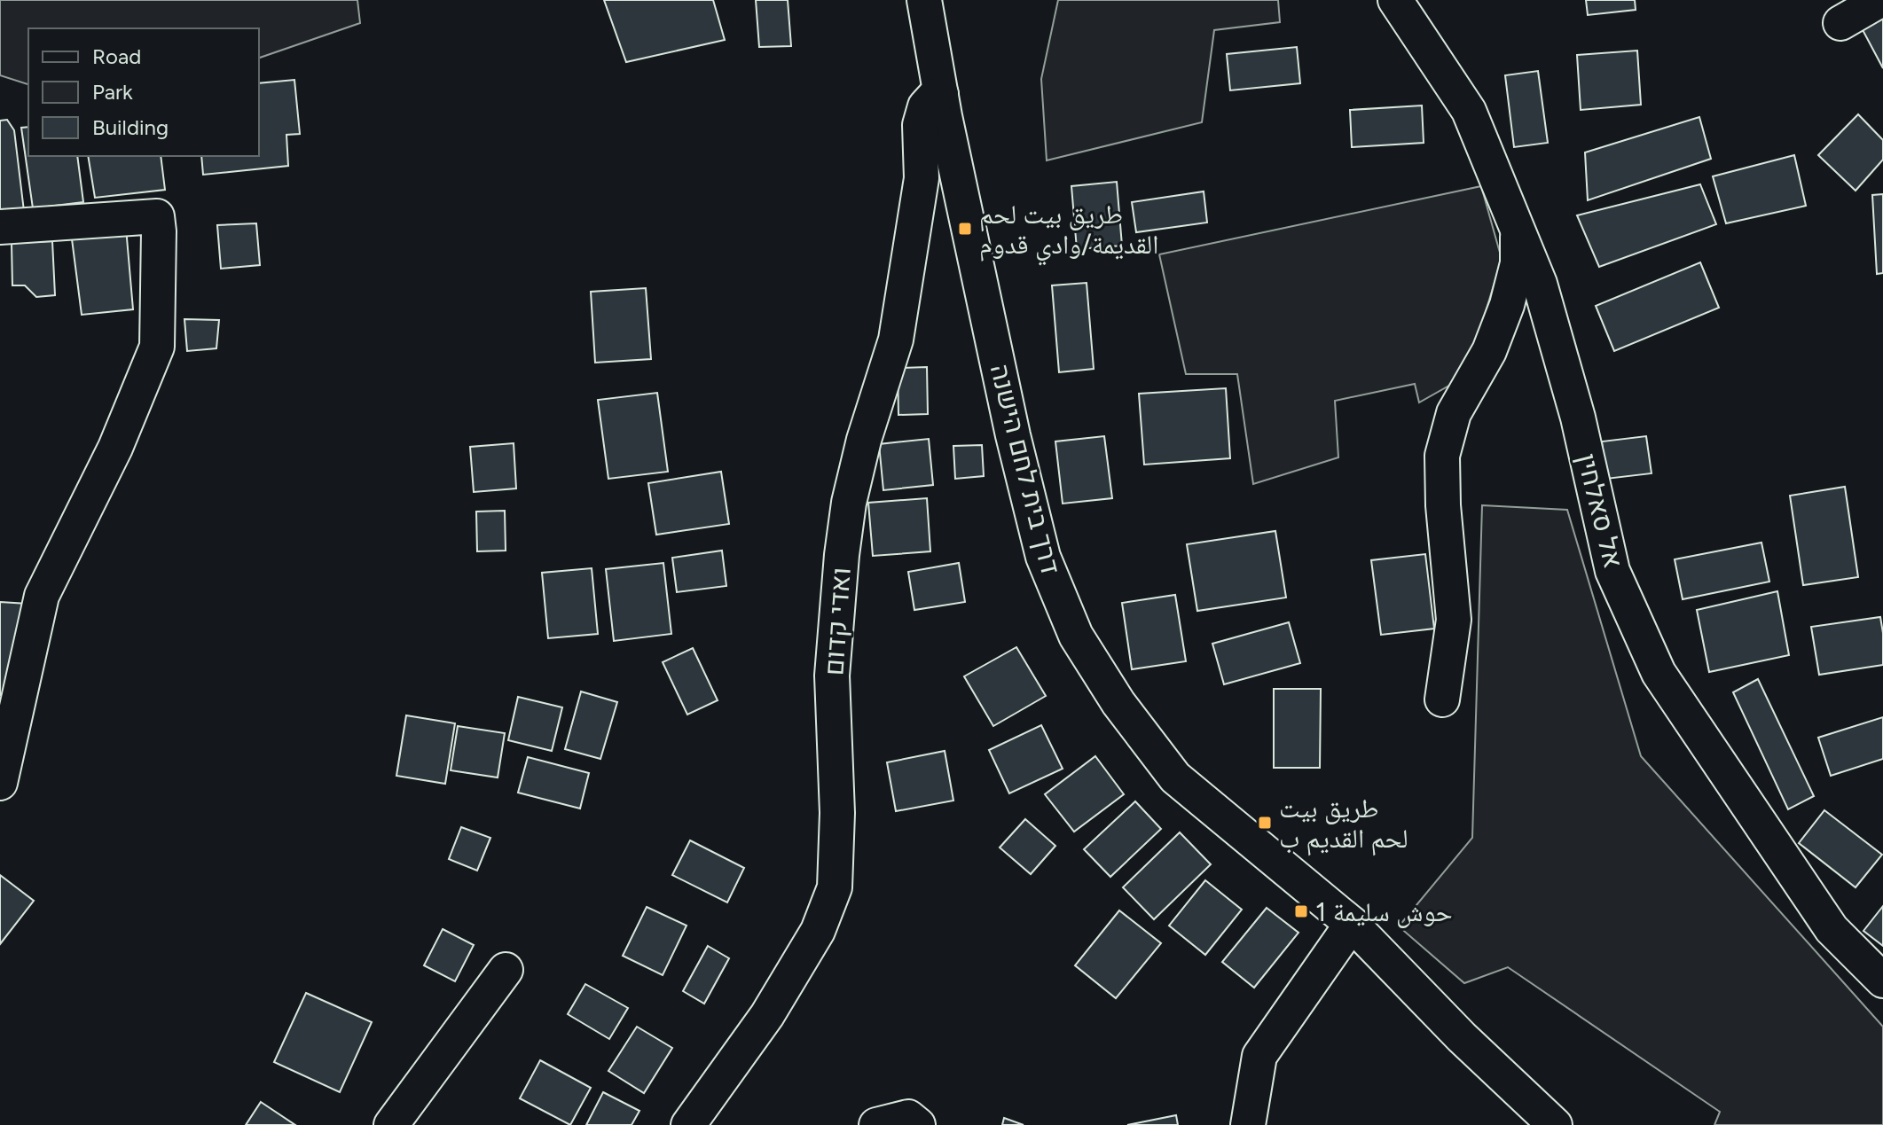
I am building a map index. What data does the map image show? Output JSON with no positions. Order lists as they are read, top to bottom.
{
  "streets": {
    "street": ["דרך בית לחם הישנה", "אל סאלחין", "ואדי קדום"]
  },
  "crossings": [
    ["דרך בית לחם הישנה", "ואדי קדום"]
  ],
  "places": {
    "transit": ["طريق بيت لحم القديمة/وادي قدوم", "طريق بيت لحم القديم ب", "حوش سليمة 1"]
  },
  "legend": ["Road", "Park", "Building"]
}
